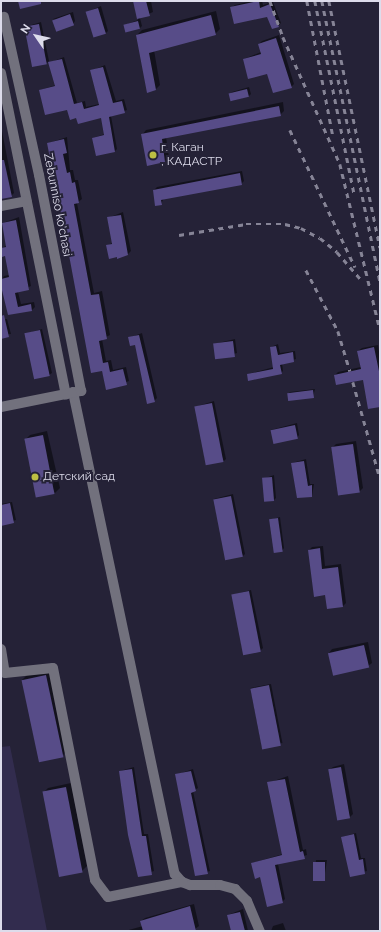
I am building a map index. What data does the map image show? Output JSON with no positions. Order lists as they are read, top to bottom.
{
  "streets": {
    "street": ["Zebunniso ko'chasi"]
  },
  "places": ["г. Каган , КАДАСТР", "Детский сад"],
  "north": "top left"
}
